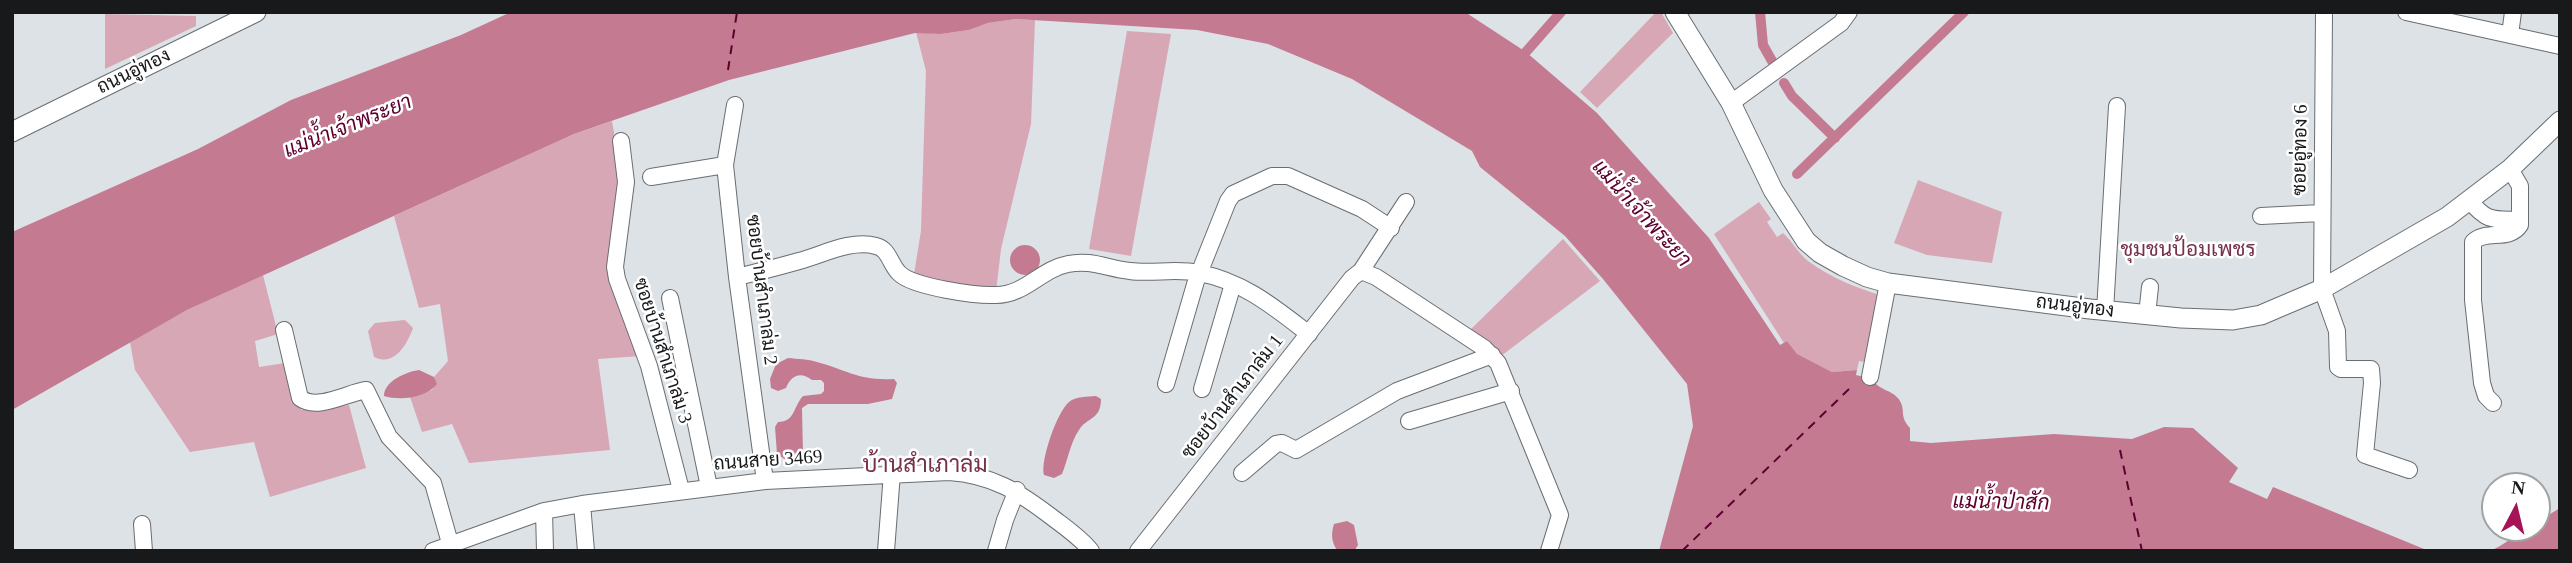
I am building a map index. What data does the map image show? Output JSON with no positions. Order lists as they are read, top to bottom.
{
  "streets": {
    "main road": ["ถนนอู่ทอง"],
    "street": [
      "ซอยอู่ทอง 6",
      "ซอยบ้านสำเภาล่ม 2",
      "ซอยบ้านสำเภาล่ม 3",
      "ซอยบ้านสำเภาล่ม 1",
      "ถนนสาย 3469"
    ]
  },
  "crossings": [
    ["ถนนอู่ทอง", "ซอยอู่ทอง 6"],
    ["ซอยบ้านสำเภาล่ม 2", "ถนนสาย 3469"],
    ["ซอยบ้านสำเภาล่ม 3", "ถนนสาย 3469"]
  ],
  "districts": ["ชุมชนป้อมเพชร", "บ้านสำเภาล่ม"],
  "water": ["แม่น้ำเจ้าพระยา", "แม่น้ำป่าสัก"],
  "north": "top"
}
